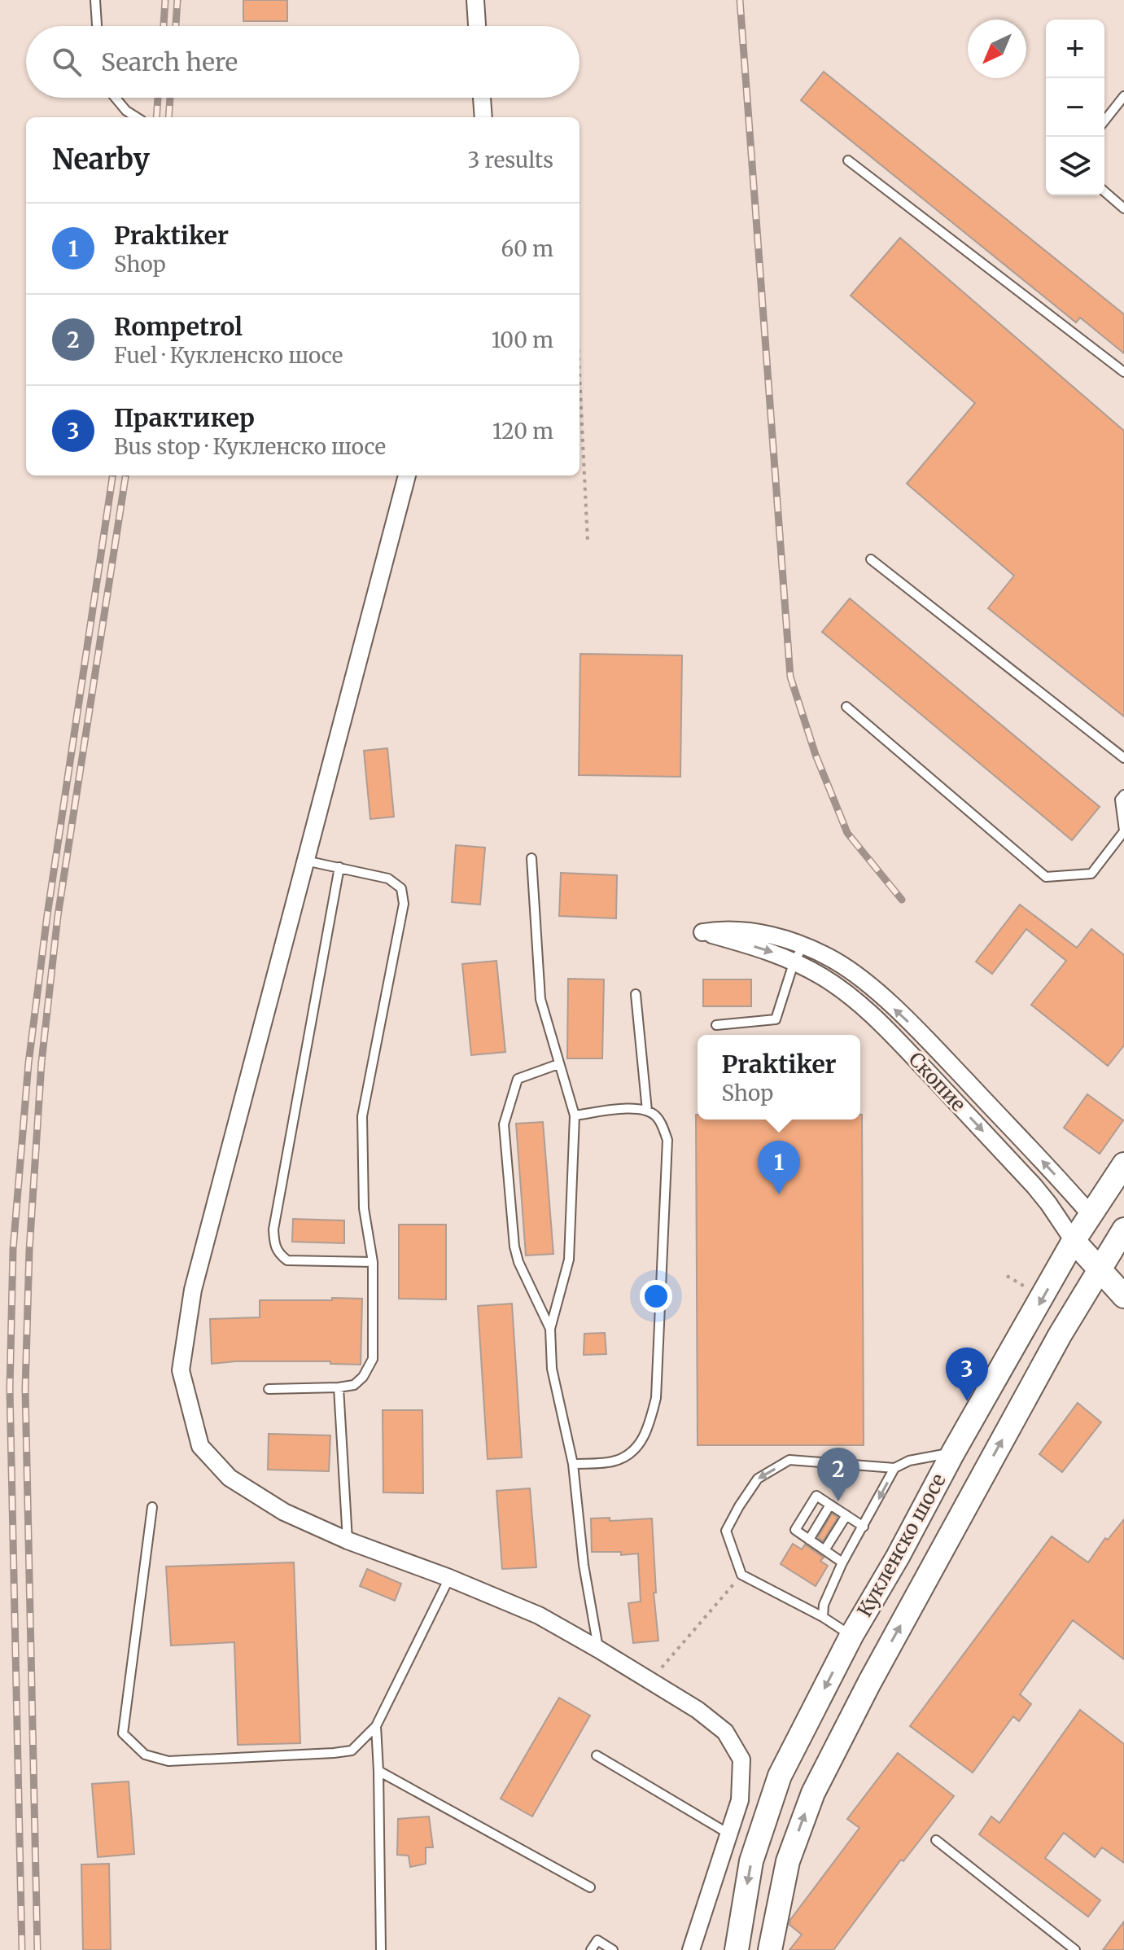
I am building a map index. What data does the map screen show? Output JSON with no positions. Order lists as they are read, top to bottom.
{
  "streets": {
    "main road": ["Скопие", "Кукленско шосе"]
  },
  "crossings": [
    ["Скопие", "Кукленско шосе"]
  ],
  "north": "bottom left",
  "page": {
    "map_buttons": ["+", "−"],
    "search": "Search here",
    "heading": ["Nearby", "3 results"],
    "list": [
      {
        "mark": "1",
        "name": "Praktiker",
        "note": "Shop",
        "value": "60 m"
      },
      {
        "mark": "2",
        "name": "Rompetrol",
        "note": "Fuel · Кукленско шосе",
        "value": "100 m"
      },
      {
        "mark": "3",
        "name": "Практикер",
        "note": "Bus stop · Кукленско шосе",
        "value": "120 m"
      }
    ],
    "popup": ["Praktiker", "Shop"],
    "pins": ["1", "3", "2"]
  }
}
